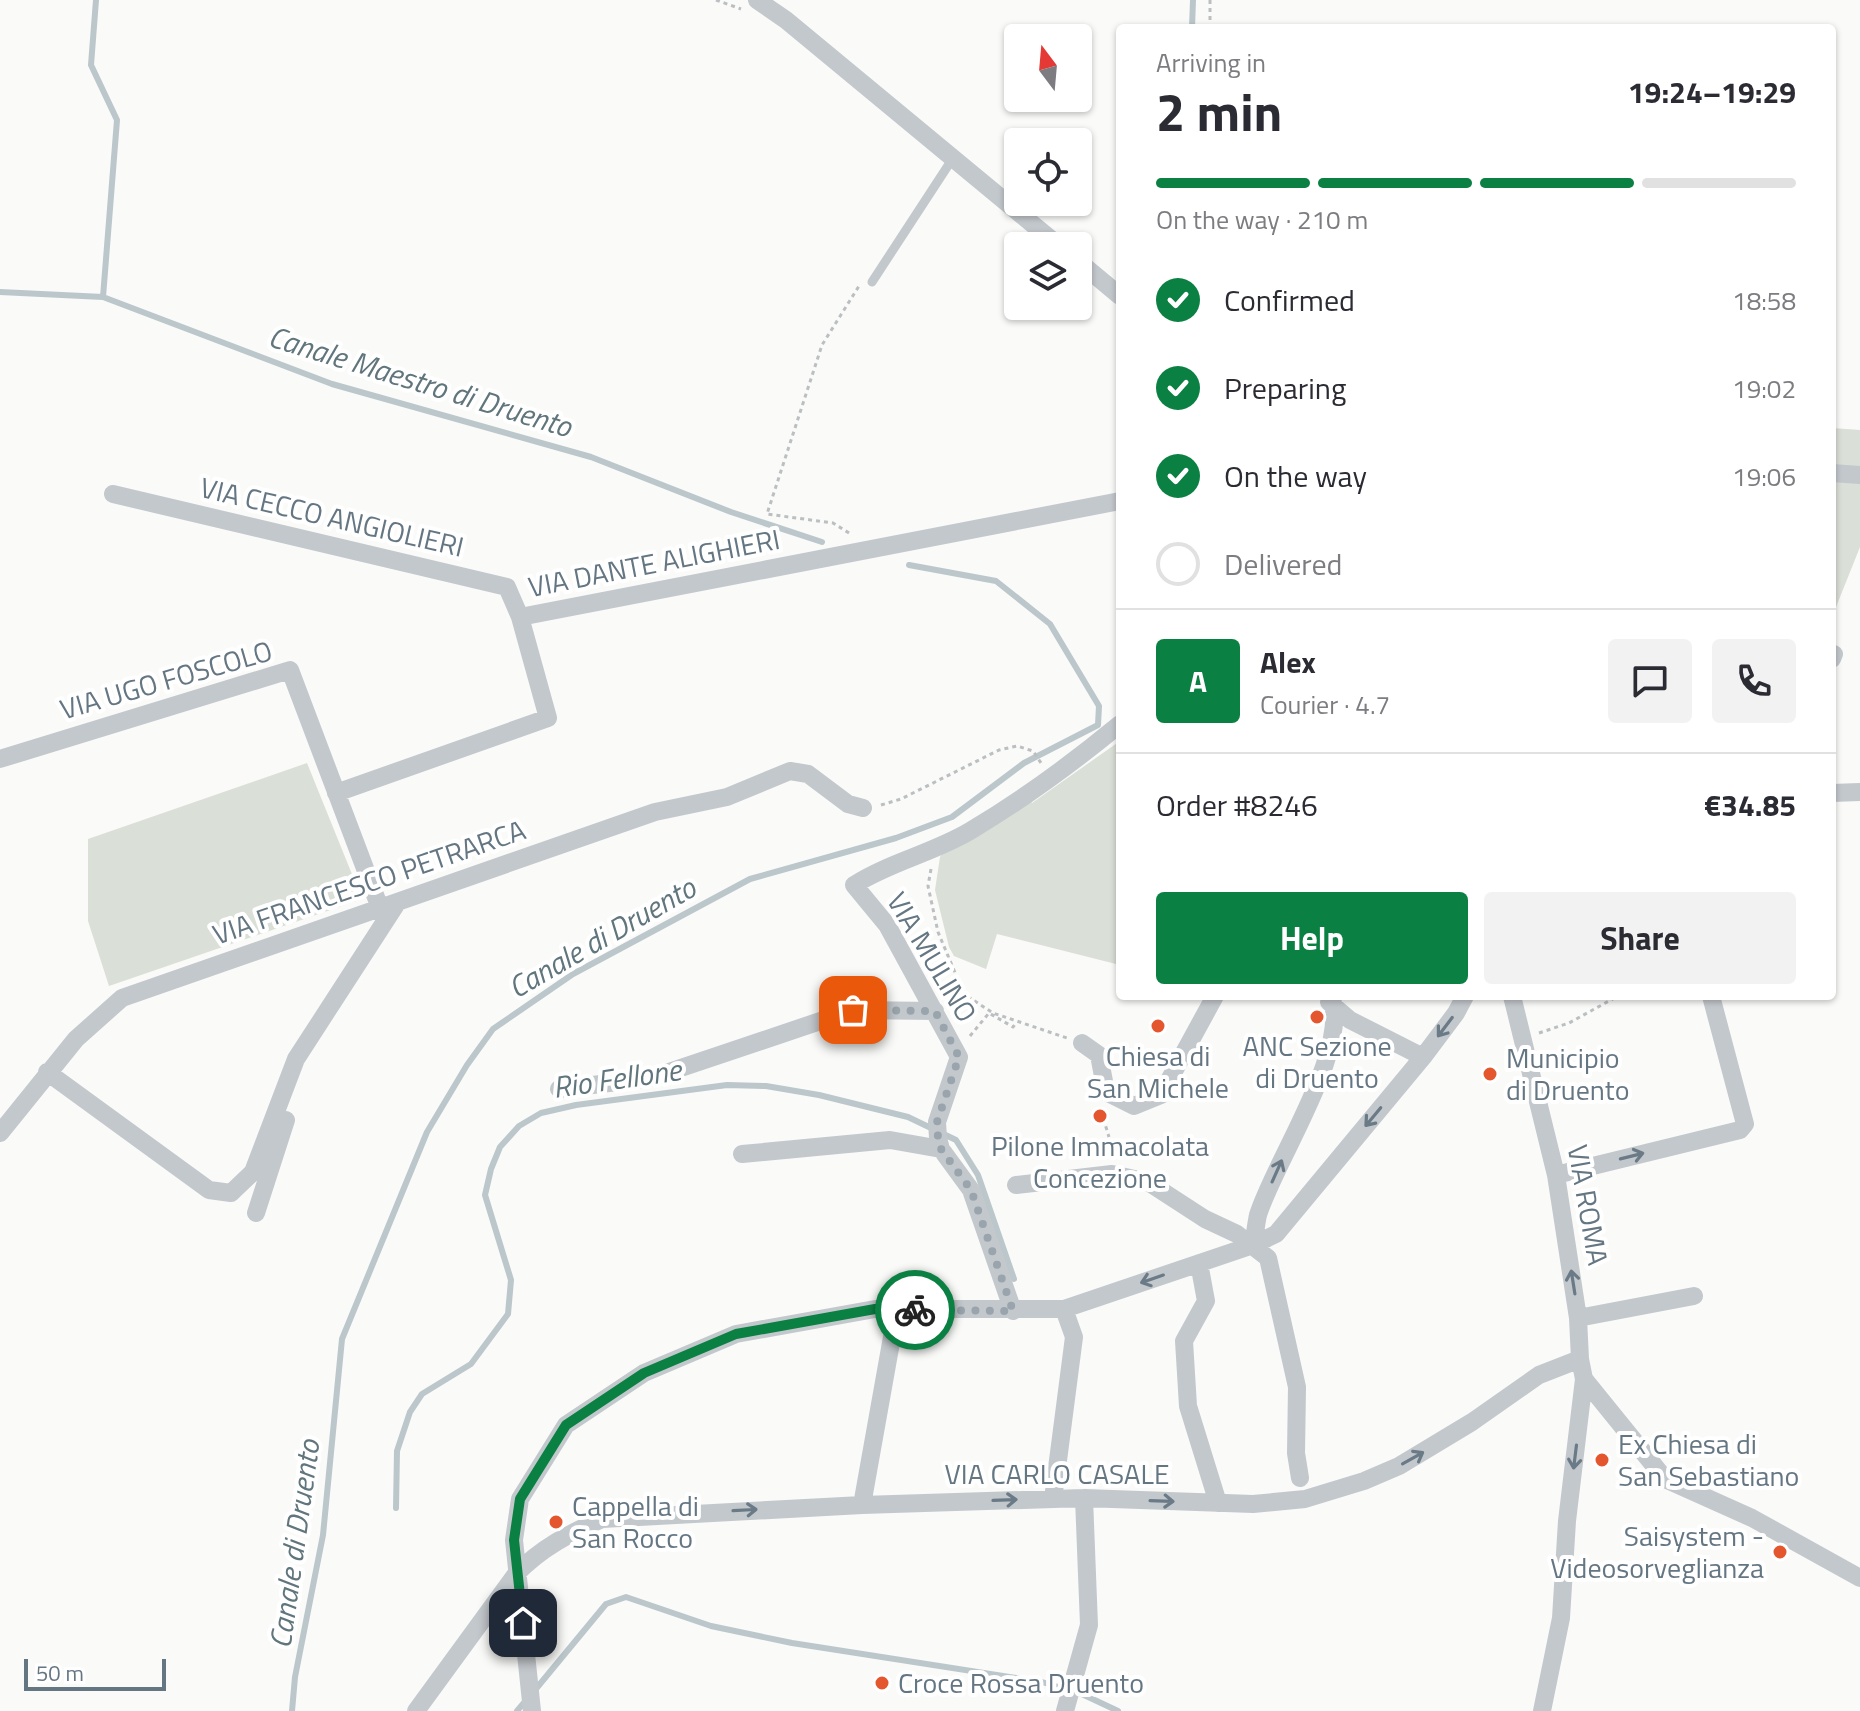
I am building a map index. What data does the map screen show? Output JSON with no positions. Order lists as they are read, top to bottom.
{
  "streets": {
    "street": [
      "VIA CECCO ANGIOLIERI",
      "VIA DANTE ALIGHIERI",
      "VIA UGO FOSCOLO",
      "VIA FRANCESCO PETRARCA",
      "VIA MULINO",
      "VIA ROMA",
      "VIA CARLO CASALE"
    ]
  },
  "crossings": [
    ["VIA CECCO ANGIOLIERI", "VIA DANTE ALIGHIERI"],
    ["VIA DANTE ALIGHIERI", "VIA UGO FOSCOLO"],
    ["VIA UGO FOSCOLO", "VIA FRANCESCO PETRARCA"],
    ["VIA ROMA", "VIA CARLO CASALE"]
  ],
  "one_way": ["VIA ROMA", "VIA CARLO CASALE"],
  "water": ["Canale Maestro di Druento", "Canale di Druento", "Rio Fellone"],
  "places": [
    "ANC Sezione di Druento",
    "Chiesa di San Michele",
    "Municipio di Druento",
    "Pilone Immacolata Concezione",
    "Ex Chiesa di San Sebastiano",
    "Cappella di San Rocco",
    "Saisystem - Videosorveglianza",
    "Croce Rossa Druento"
  ],
  "scale_bar": "50 m",
  "north": "top",
  "page": {
    "heading": ["2 min", "Arriving in", "19:24–19:29"],
    "panel": [
      "Alex",
      "Courier · 4.7",
      "Order #8246",
      "€34.85"
    ],
    "bar": "On the way · 210 m",
    "list": [
      ["Confirmed", "18:58"],
      ["Preparing", "19:02"],
      ["On the way", "19:06"],
      "Delivered"
    ],
    "round": "A",
    "buttons": ["Help", "Share"],
    "scale": "50 m"
  }
}
